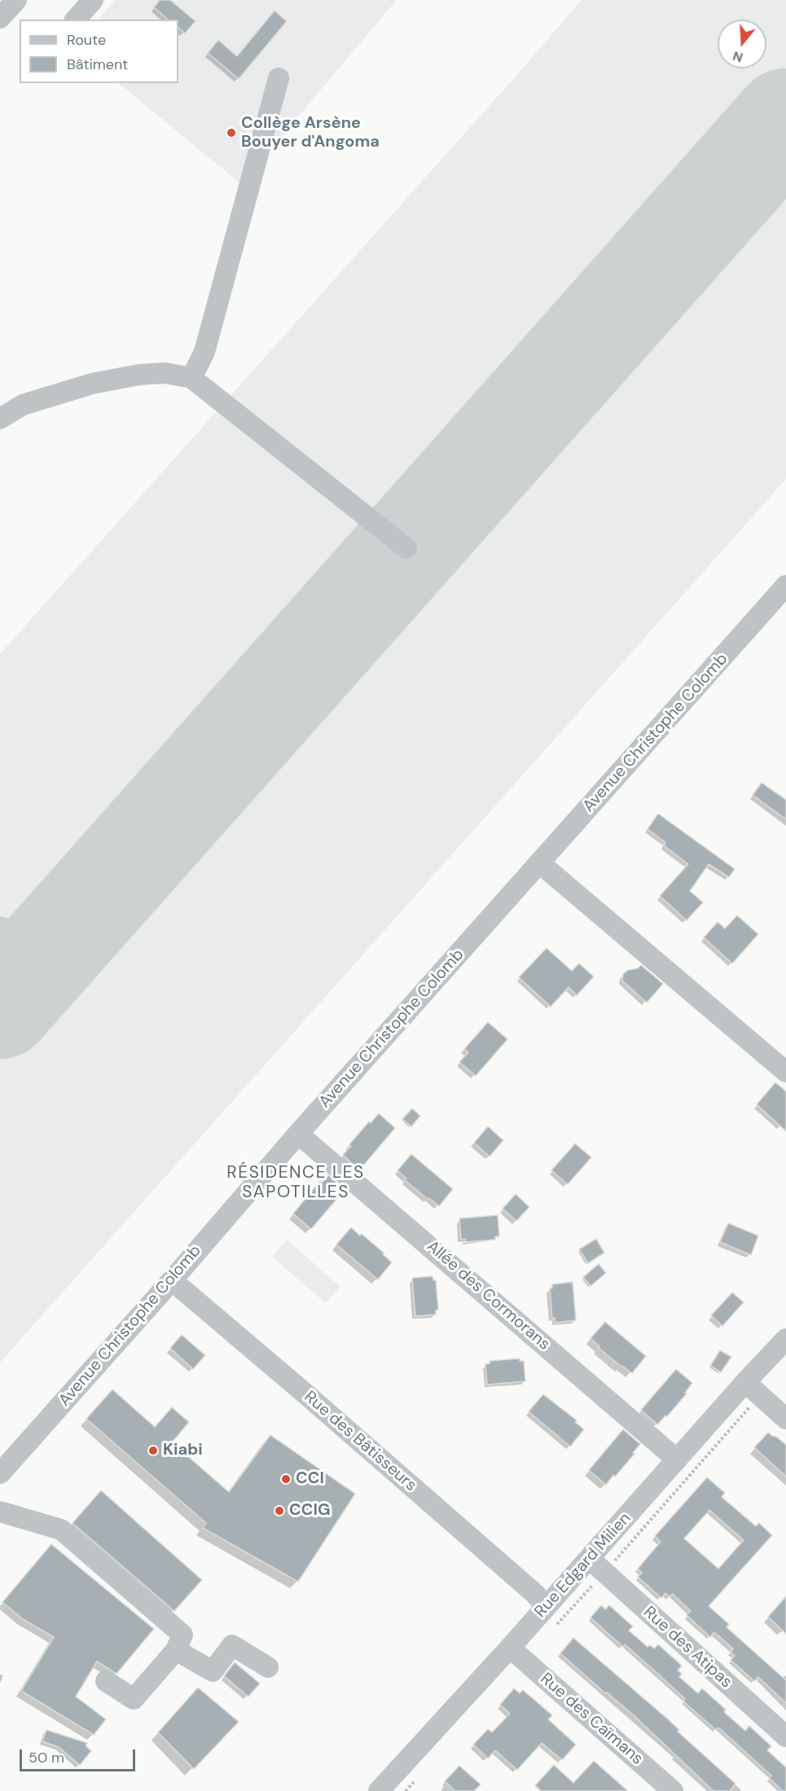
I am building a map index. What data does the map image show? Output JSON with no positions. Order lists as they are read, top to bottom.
{
  "streets": {
    "street": [
      "Avenue Christophe Colomb",
      "Allée des Cormorans",
      "Rue des Bâtisseurs",
      "Rue Edgard Milien",
      "Rue des Atipas",
      "Rue des Caïmans"
    ]
  },
  "crossings": [
    ["Avenue Christophe Colomb", "Allée des Cormorans"],
    ["Avenue Christophe Colomb", "Rue des Bâtisseurs"],
    ["Allée des Cormorans", "Rue Edgard Milien"],
    ["Rue des Bâtisseurs", "Rue Edgard Milien"],
    ["Rue Edgard Milien", "Rue des Atipas"],
    ["Rue Edgard Milien", "Rue des Caïmans"]
  ],
  "districts": ["RÉSIDENCE LES SAPOTILLES"],
  "places": [
    "Collège Arsène Bouyer d'Angoma",
    "Kiabi",
    "CCI",
    "CCIG"
  ],
  "legend": ["Route", "Bâtiment"],
  "scale_bar": "50 m",
  "north": "bottom"
}
